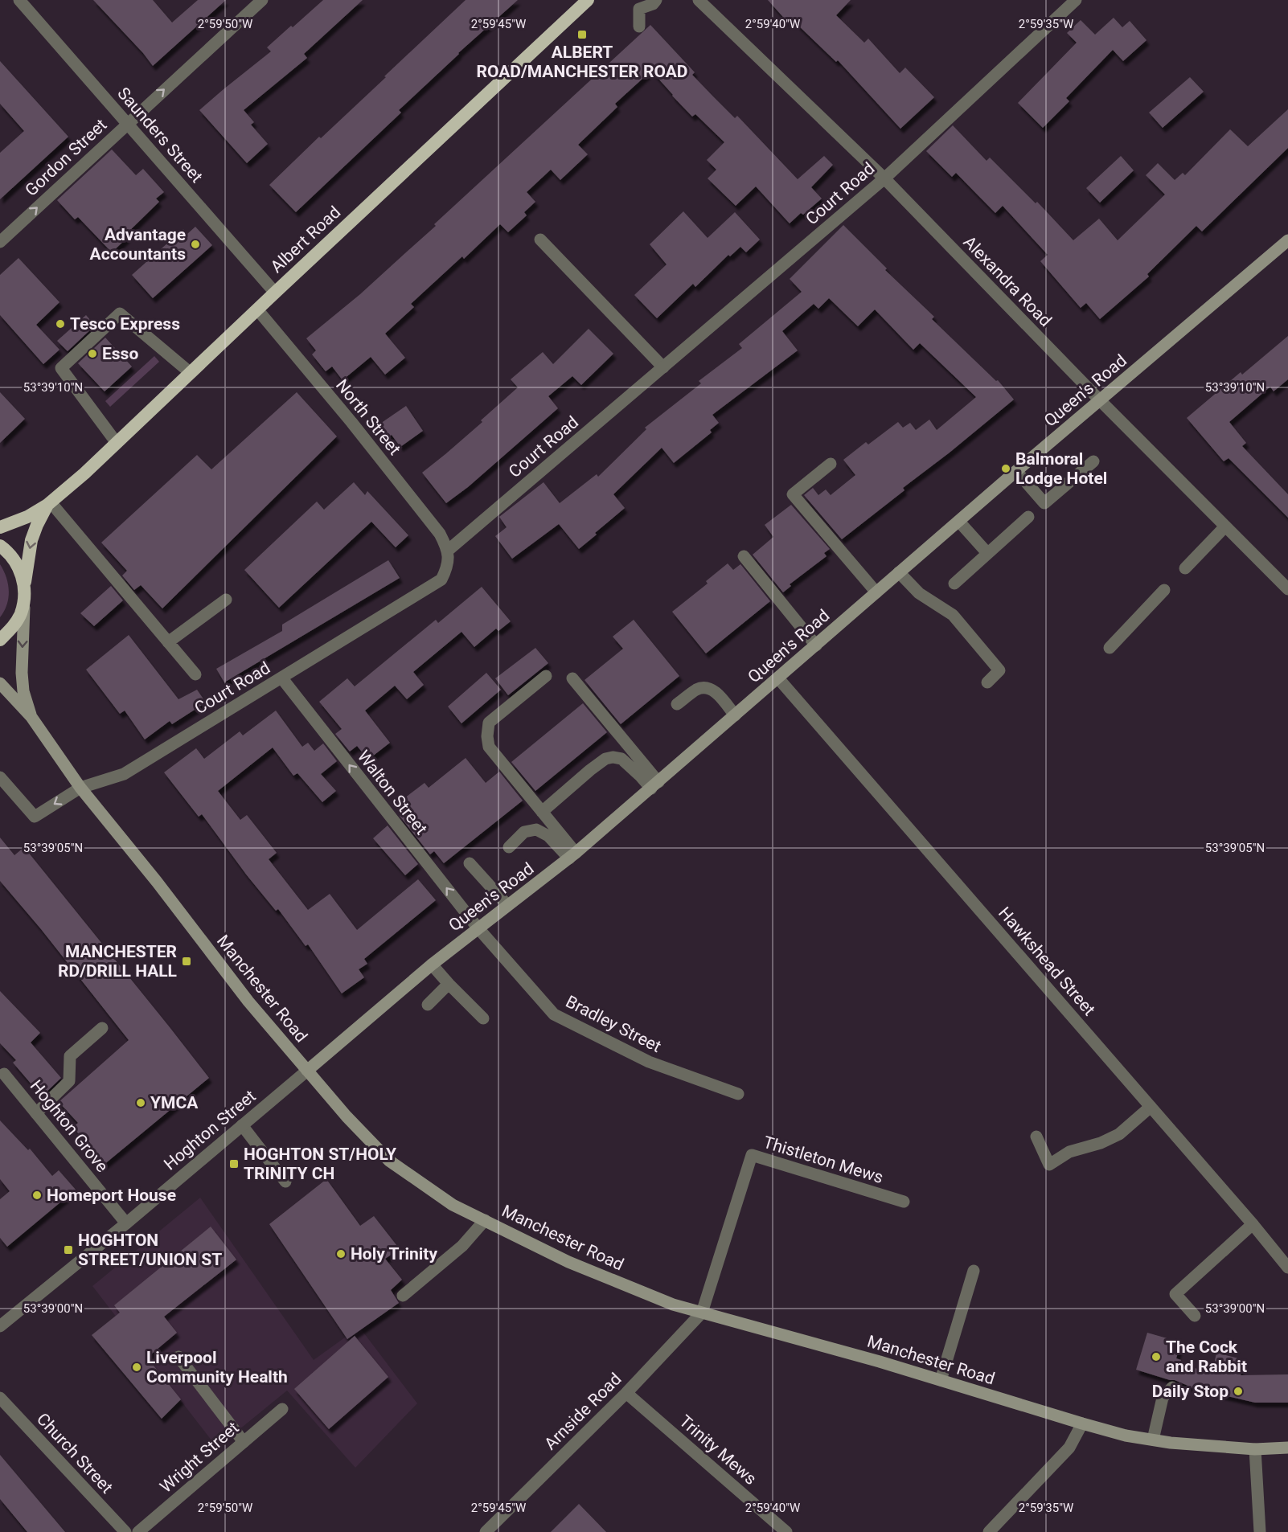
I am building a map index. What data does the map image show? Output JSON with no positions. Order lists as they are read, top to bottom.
{
  "streets": {
    "highway": ["Albert Road"],
    "main road": ["Queen's Road", "Manchester Road"],
    "street": [
      "Saunders Street",
      "Gordon Street",
      "Court Road",
      "Alexandra Road",
      "North Street",
      "Walton Street",
      "Hawkshead Street",
      "Bradley Street",
      "Hoghton Grove",
      "Hoghton Street",
      "Thistleton Mews",
      "Arnside Road",
      "Trinity Mews",
      "Church Street",
      "Wright Street"
    ]
  },
  "crossings": [
    ["Saunders Street", "Gordon Street"],
    ["Saunders Street", "Albert Road"],
    ["Court Road", "Alexandra Road"],
    ["Court Road", "North Street"],
    ["Court Road", "Walton Street"],
    ["Court Road", "Manchester Road"],
    ["Albert Road", "North Street"],
    ["Albert Road", "Manchester Road"],
    ["Alexandra Road", "Queen's Road"],
    ["Queen's Road", "Walton Street"],
    ["Queen's Road", "Hawkshead Street"],
    ["Queen's Road", "Manchester Road"],
    ["Queen's Road", "Bradley Street"],
    ["Queen's Road", "Hoghton Street"],
    ["Walton Street", "Bradley Street"],
    ["Manchester Road", "Hoghton Street"],
    ["Manchester Road", "Thistleton Mews"],
    ["Manchester Road", "Arnside Road"],
    ["Hoghton Grove", "Hoghton Street"],
    ["Thistleton Mews", "Arnside Road"],
    ["Arnside Road", "Trinity Mews"]
  ],
  "one_way": ["Gordon Street", "Walton Street"],
  "places": {
    "transit": [
      "ALBERT ROAD/MANCHESTER ROAD",
      "MANCHESTER RD/DRILL HALL",
      "HOGHTON ST/HOLY TRINITY CH",
      "HOGHTON STREET/UNION ST"
    ],
    "other": [
      "Advantage Accountants",
      "Tesco Express",
      "Esso",
      "Balmoral Lodge Hotel",
      "YMCA",
      "Homeport House",
      "Holy Trinity",
      "The Cock and Rabbit",
      "Liverpool Community Health",
      "Daily Stop"
    ]
  },
  "coordinates": [
    "2°59'50\"W",
    "2°59'45\"W",
    "2°59'40\"W",
    "2°59'35\"W",
    "53°39'10\"N",
    "53°39'05\"N",
    "53°39'00\"N"
  ]
}
